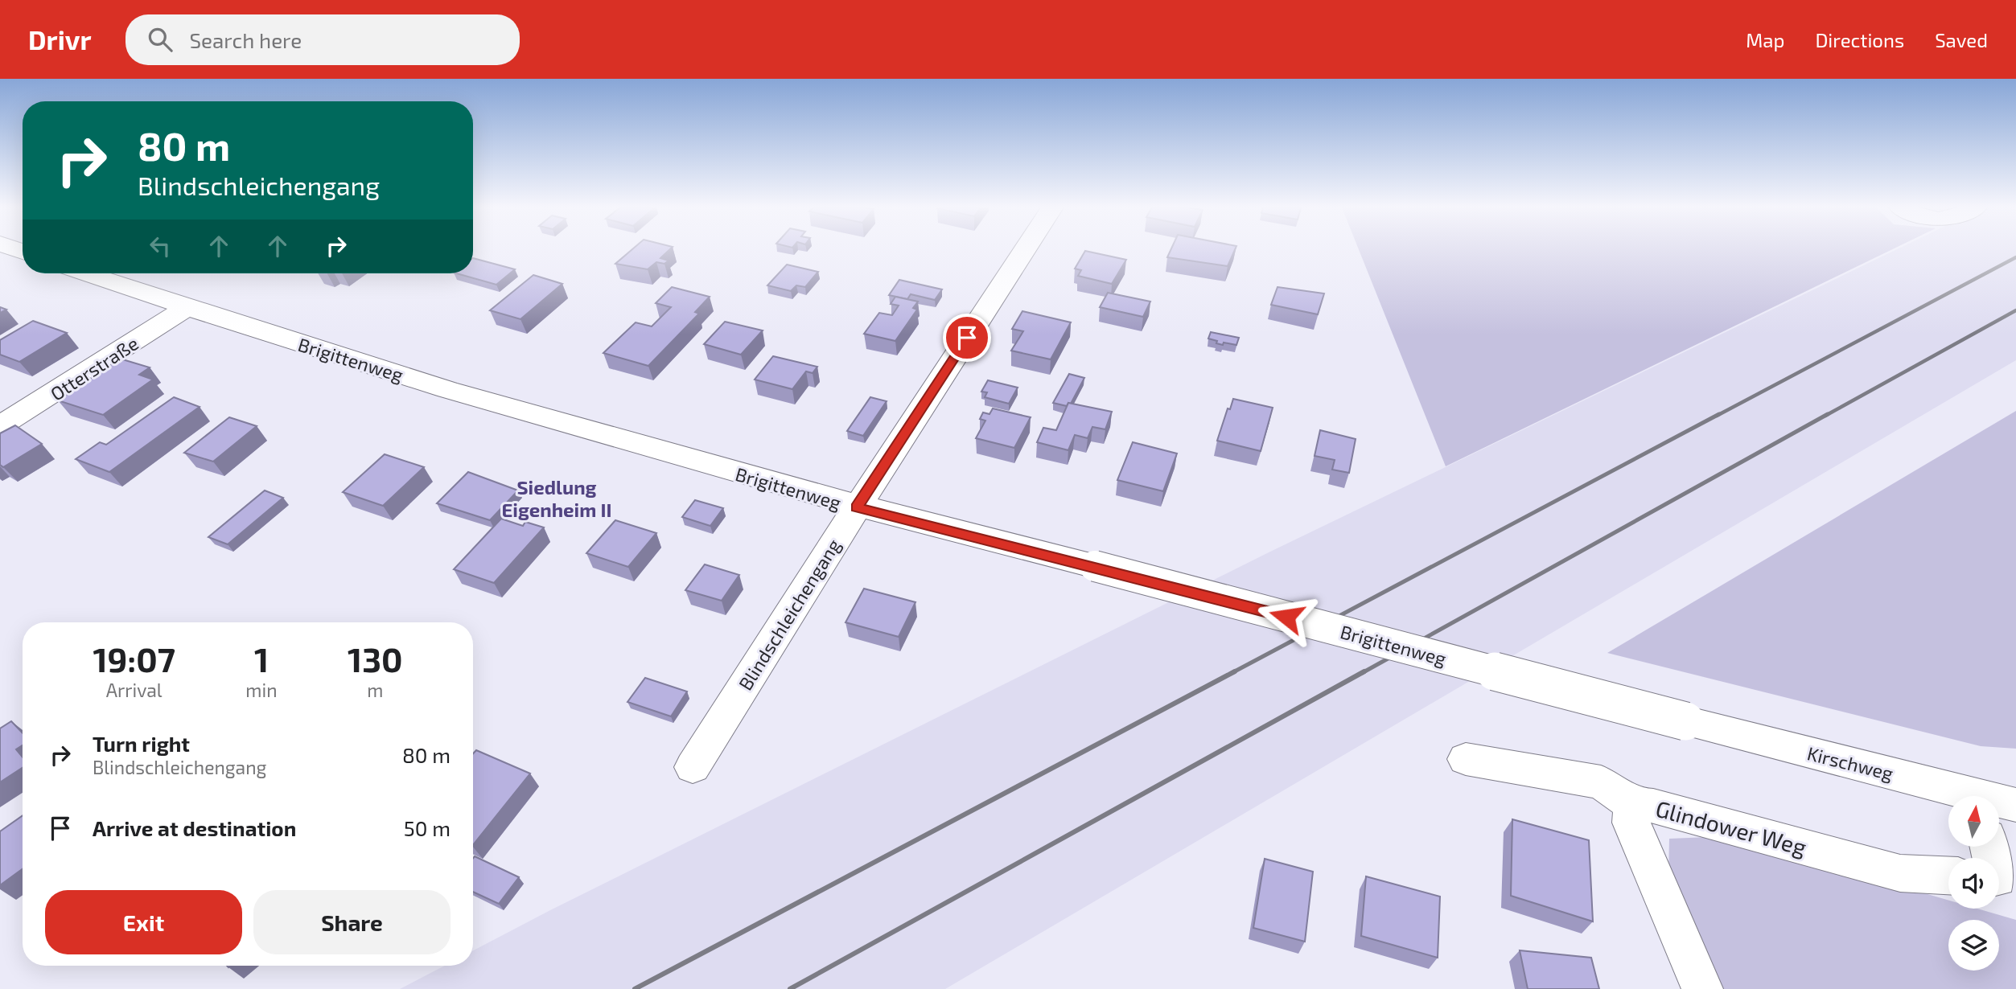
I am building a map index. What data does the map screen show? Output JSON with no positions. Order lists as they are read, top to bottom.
{
  "streets": {
    "street": [
      "Brigittenweg",
      "Otterstraße",
      "Blindschleichengang",
      "Kirschweg",
      "Glindower Weg"
    ]
  },
  "crossings": [
    ["Brigittenweg", "Otterstraße"],
    ["Brigittenweg", "Blindschleichengang"],
    ["Brigittenweg", "Kirschweg"]
  ],
  "districts": ["Siedlung Eigenheim II"],
  "north": "top",
  "page": {
    "header": "Drivr",
    "search": "Search here",
    "nav": ["Map", "Directions", "Saved"],
    "turn": ["80 m", "Blindschleichengang"],
    "eta": [
      "19:07",
      "Arrival",
      "1",
      "min",
      "130",
      "m"
    ],
    "list": [
      {
        "name": "Turn right",
        "note": "Blindschleichengang",
        "value": "80 m"
      },
      {
        "name": "Arrive at destination",
        "value": "50 m"
      }
    ],
    "buttons": ["Exit", "Share"]
  }
}
